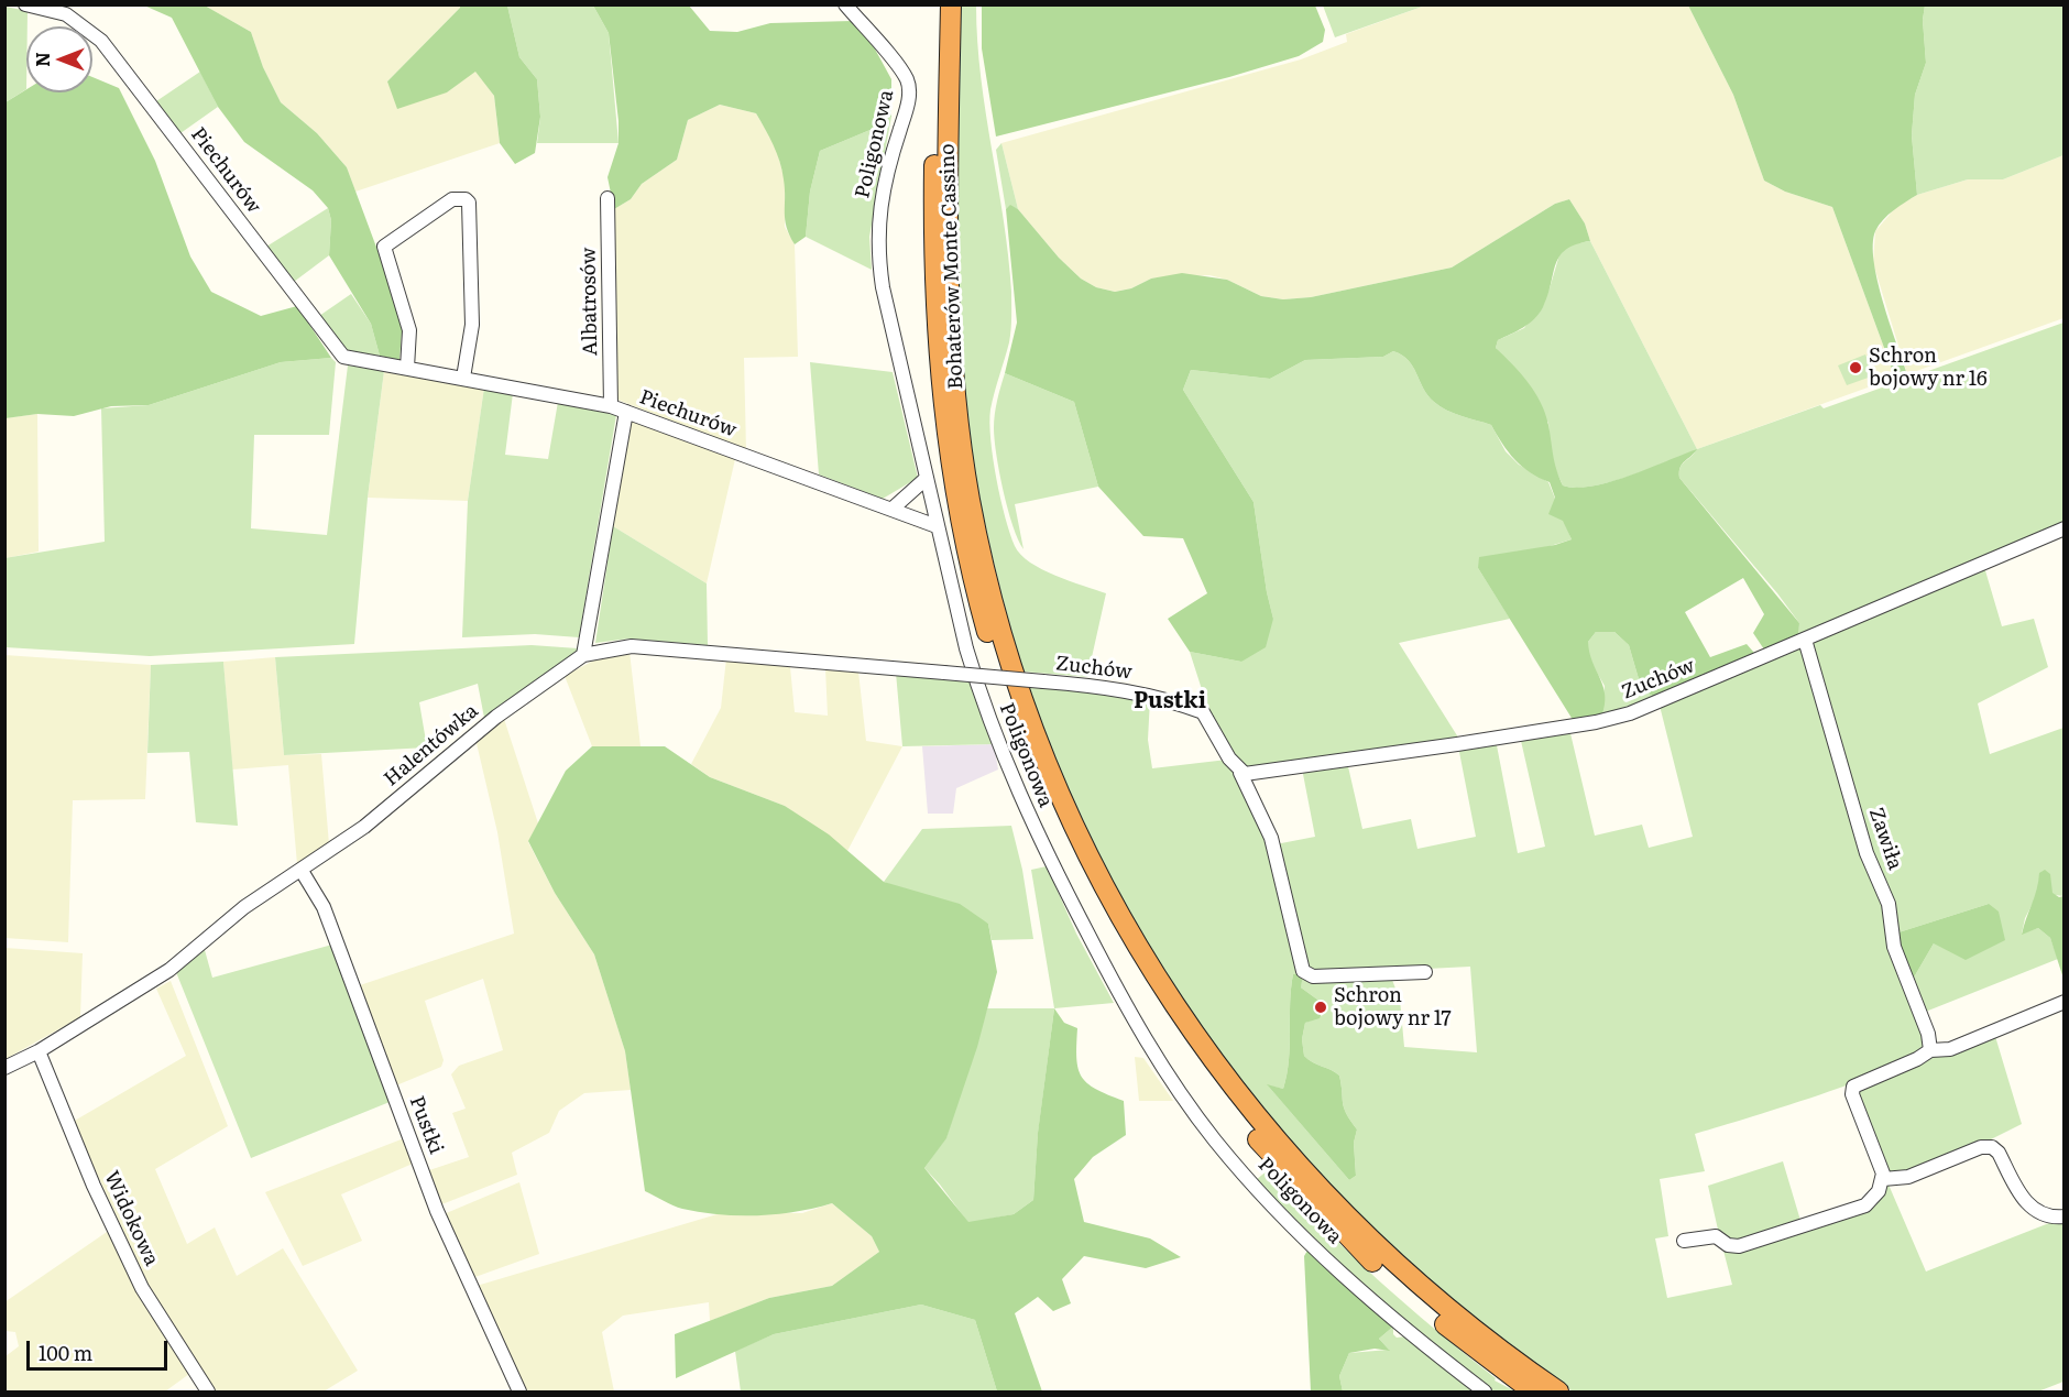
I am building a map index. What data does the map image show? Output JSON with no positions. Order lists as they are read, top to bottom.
{
  "streets": {
    "highway": ["Bohaterów Monte Cassino"],
    "street": [
      "Poligonowa",
      "Piechurów",
      "Albatrosów",
      "Zuchów",
      "Halentówka",
      "Zawiła",
      "Pustki",
      "Widokowa"
    ]
  },
  "crossings": [
    ["Poligonowa", "Piechurów"],
    ["Piechurów", "Albatrosów"],
    ["Zuchów", "Halentówka"],
    ["Zuchów", "Zawiła"],
    ["Halentówka", "Pustki"],
    ["Halentówka", "Widokowa"]
  ],
  "districts": ["Pustki"],
  "places": ["Schron bojowy nr 16", "Schron bojowy nr 17"],
  "scale_bar": "100 m",
  "north": "left"
}
